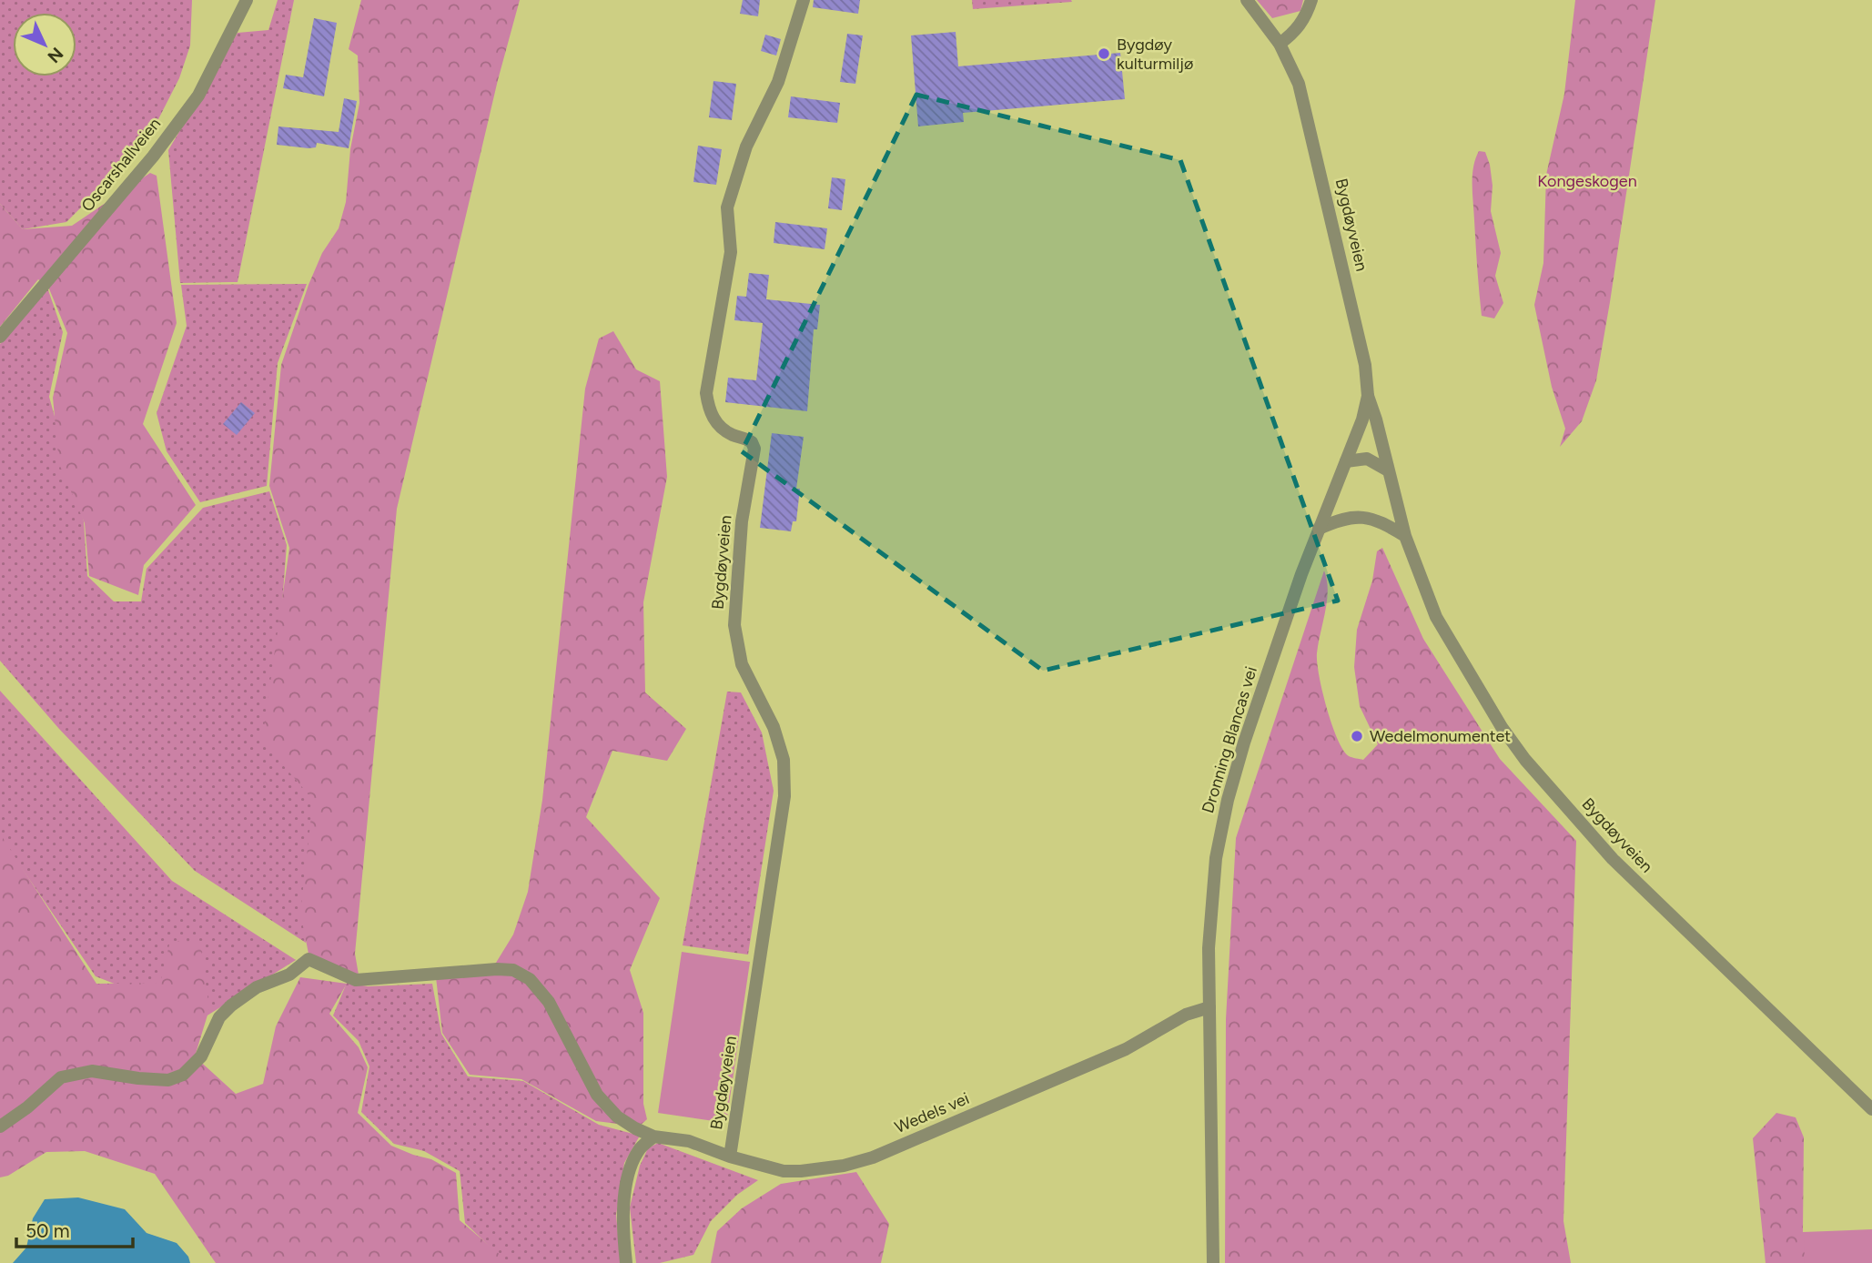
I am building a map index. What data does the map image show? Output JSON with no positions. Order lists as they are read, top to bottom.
{
  "streets": {
    "street": [
      "Oscarshallveien",
      "Bygdøyveien",
      "Dronning Blancas vei",
      "Wedels vei"
    ]
  },
  "crossings": [
    ["Bygdøyveien", "Dronning Blancas vei"],
    ["Bygdøyveien", "Wedels vei"],
    ["Dronning Blancas vei", "Wedels vei"]
  ],
  "parks": ["Kongeskogen"],
  "places": ["Bygdøy kulturmiljø", "Wedelmonumentet"],
  "scale_bar": "50 m",
  "north": "bottom right"
}
